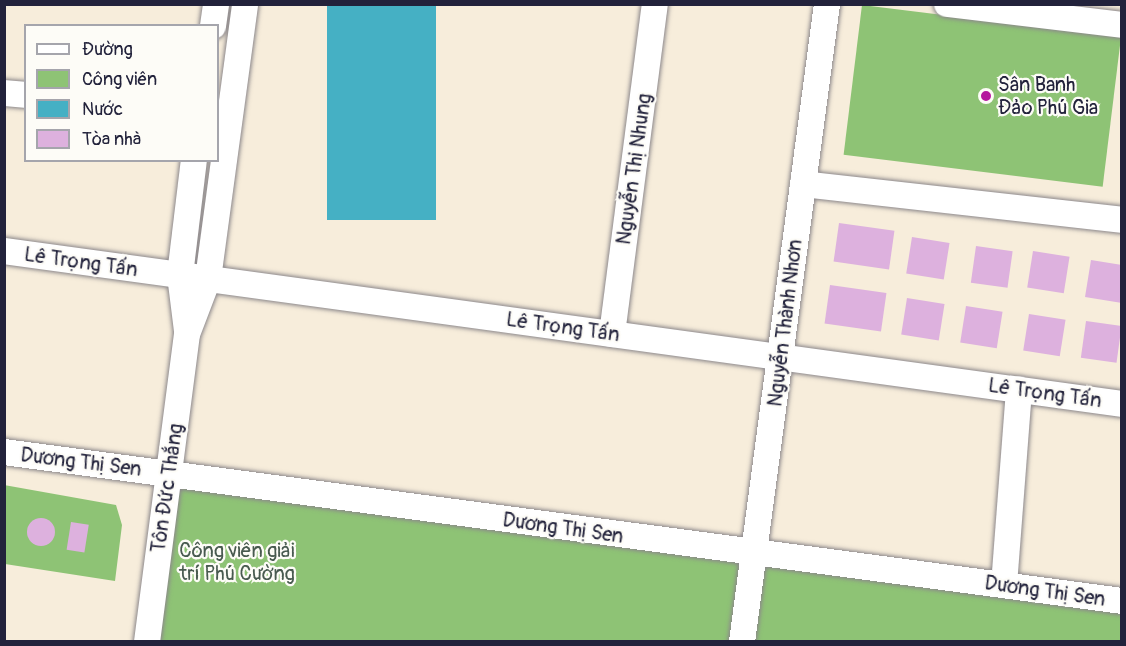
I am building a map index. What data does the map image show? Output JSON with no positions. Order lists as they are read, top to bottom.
{
  "streets": {
    "street": [
      "Nguyễn Thị Nhung",
      "Lê Trọng Tấn",
      "Nguyễn Thành Nhơn",
      "Dương Thị Sen",
      "Tôn Đức Thắng"
    ]
  },
  "crossings": [
    ["Nguyễn Thị Nhung", "Lê Trọng Tấn"],
    ["Lê Trọng Tấn", "Nguyễn Thành Nhơn"],
    ["Lê Trọng Tấn", "Tôn Đức Thắng"],
    ["Nguyễn Thành Nhơn", "Dương Thị Sen"],
    ["Dương Thị Sen", "Tôn Đức Thắng"]
  ],
  "parks": ["Công viên giải trí Phú Cường"],
  "places": ["Sân Banh Đảo Phú Gia"],
  "legend": [
    "Đường",
    "Công viên",
    "Nước",
    "Tòa nhà"
  ]
}
